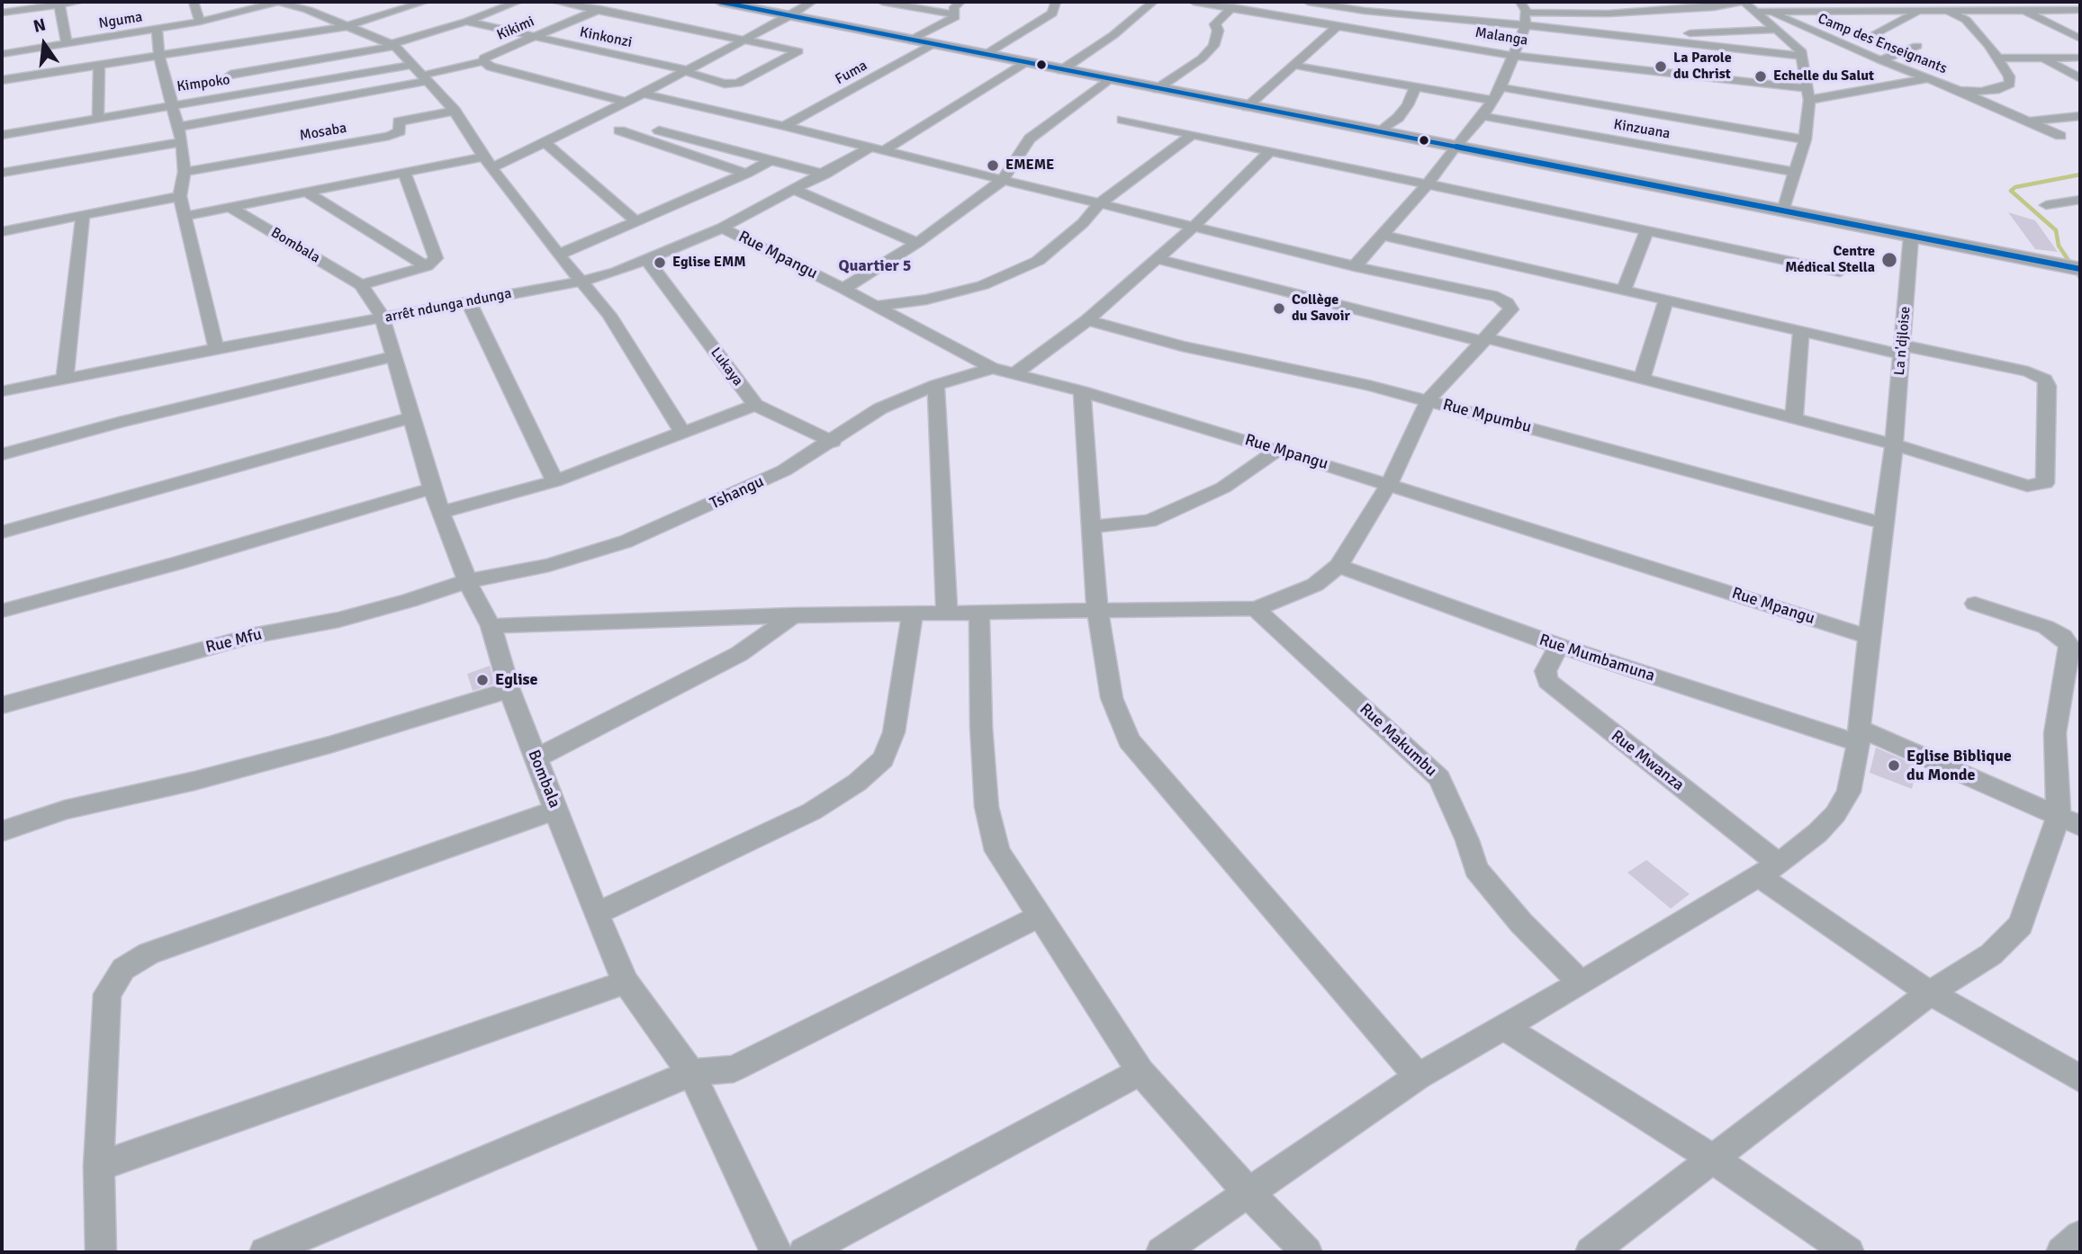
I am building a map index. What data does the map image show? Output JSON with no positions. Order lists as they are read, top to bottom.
{
  "streets": {
    "street": [
      "Nguma",
      "Kikimi",
      "Malanga",
      "Kinkonzi",
      "Camp des Enseignants",
      "Fuma",
      "Kimpoko",
      "Kinzuana",
      "Mosaba",
      "Bombala",
      "Rue Mpangu",
      "arrêt ndunga ndunga",
      "La n'djloise",
      "Lukaya",
      "Rue Mpumbu",
      "Tshangu",
      "Rue Mfu",
      "Rue Mumbamuna",
      "Rue Makumbu",
      "Rue Mwanza"
    ]
  },
  "crossings": [
    ["Kikimi", "Kinkonzi"],
    ["Kikimi", "Kimpoko"],
    ["Kikimi", "Mosaba"],
    ["Malanga", "Camp des Enseignants"],
    ["Bombala", "arrêt ndunga ndunga"],
    ["Bombala", "Tshangu"],
    ["Bombala", "Rue Mfu"],
    ["Rue Mpangu", "arrêt ndunga ndunga"],
    ["Rue Mpangu", "La n'djloise"],
    ["Rue Mpangu", "Tshangu"],
    ["arrêt ndunga ndunga", "Lukaya"],
    ["La n'djloise", "Rue Mpumbu"],
    ["La n'djloise", "Rue Mumbamuna"],
    ["La n'djloise", "Rue Makumbu"],
    ["La n'djloise", "Rue Mwanza"],
    ["Lukaya", "Tshangu"],
    ["Tshangu", "Rue Mfu"],
    ["Rue Mumbamuna", "Rue Mwanza"]
  ],
  "districts": ["Quartier 5"],
  "places": [
    "La Parole du Christ",
    "Echelle du Salut",
    "EMEME",
    "Centre Médical Stella",
    "Eglise EMM",
    "Collège du Savoir",
    "Eglise",
    "Eglise Biblique du Monde"
  ],
  "north": "top"
}
